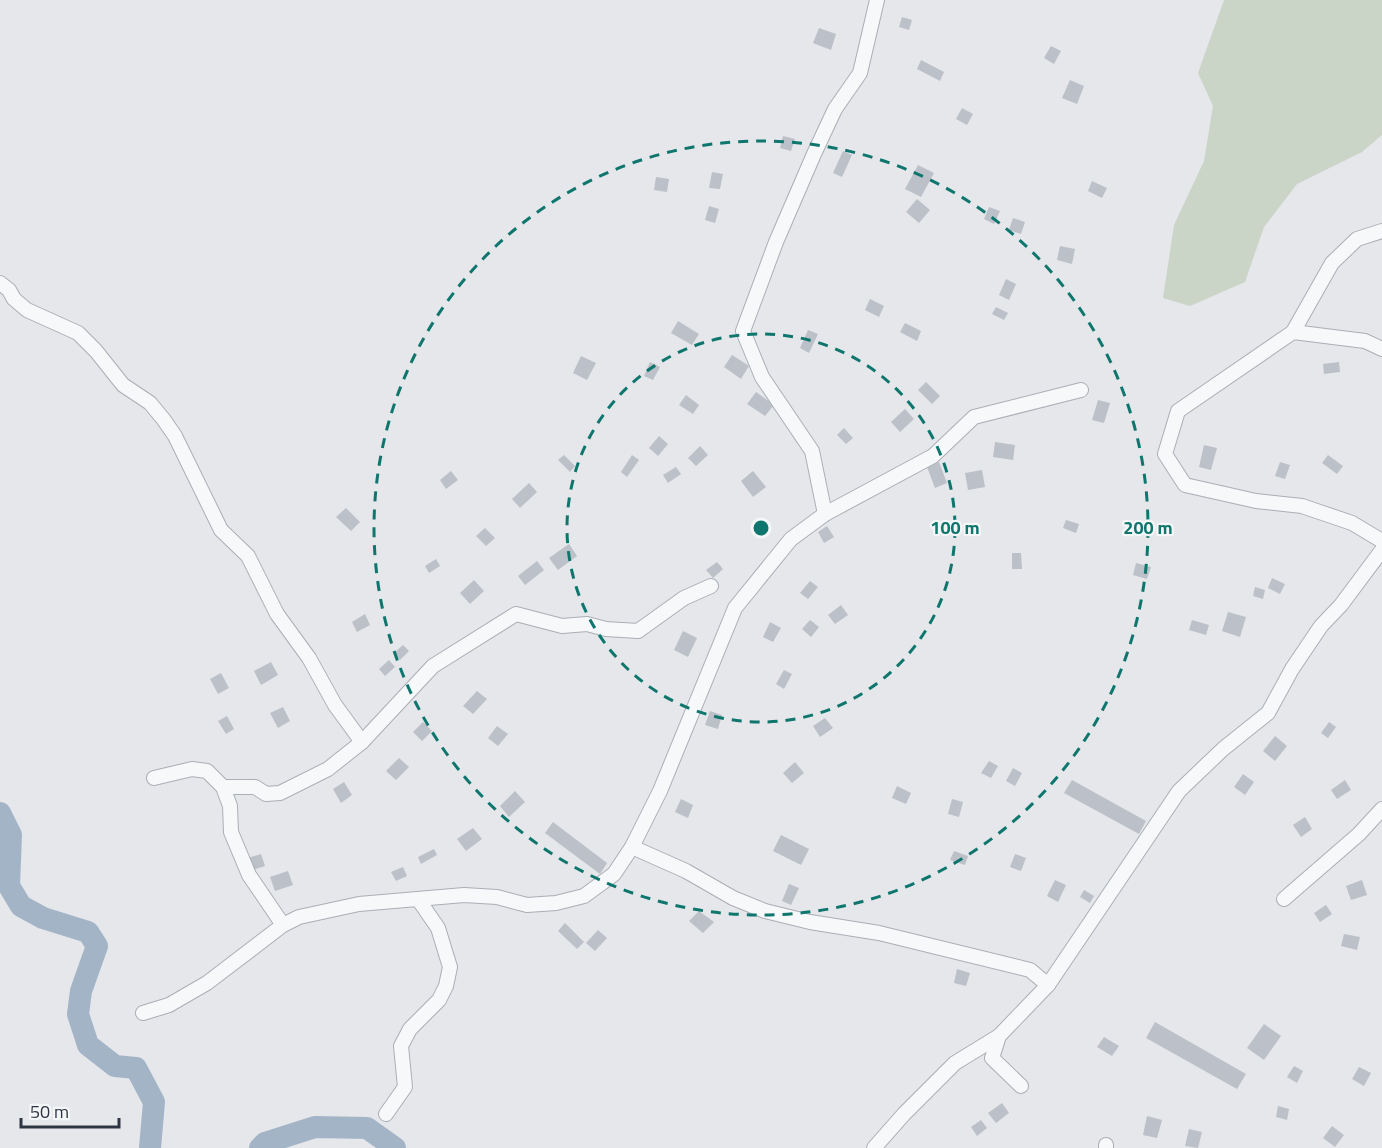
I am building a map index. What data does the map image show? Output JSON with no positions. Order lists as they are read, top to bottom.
{
  "scale_bar": "50 m",
  "rings": ["100 m", "200 m"]
}
